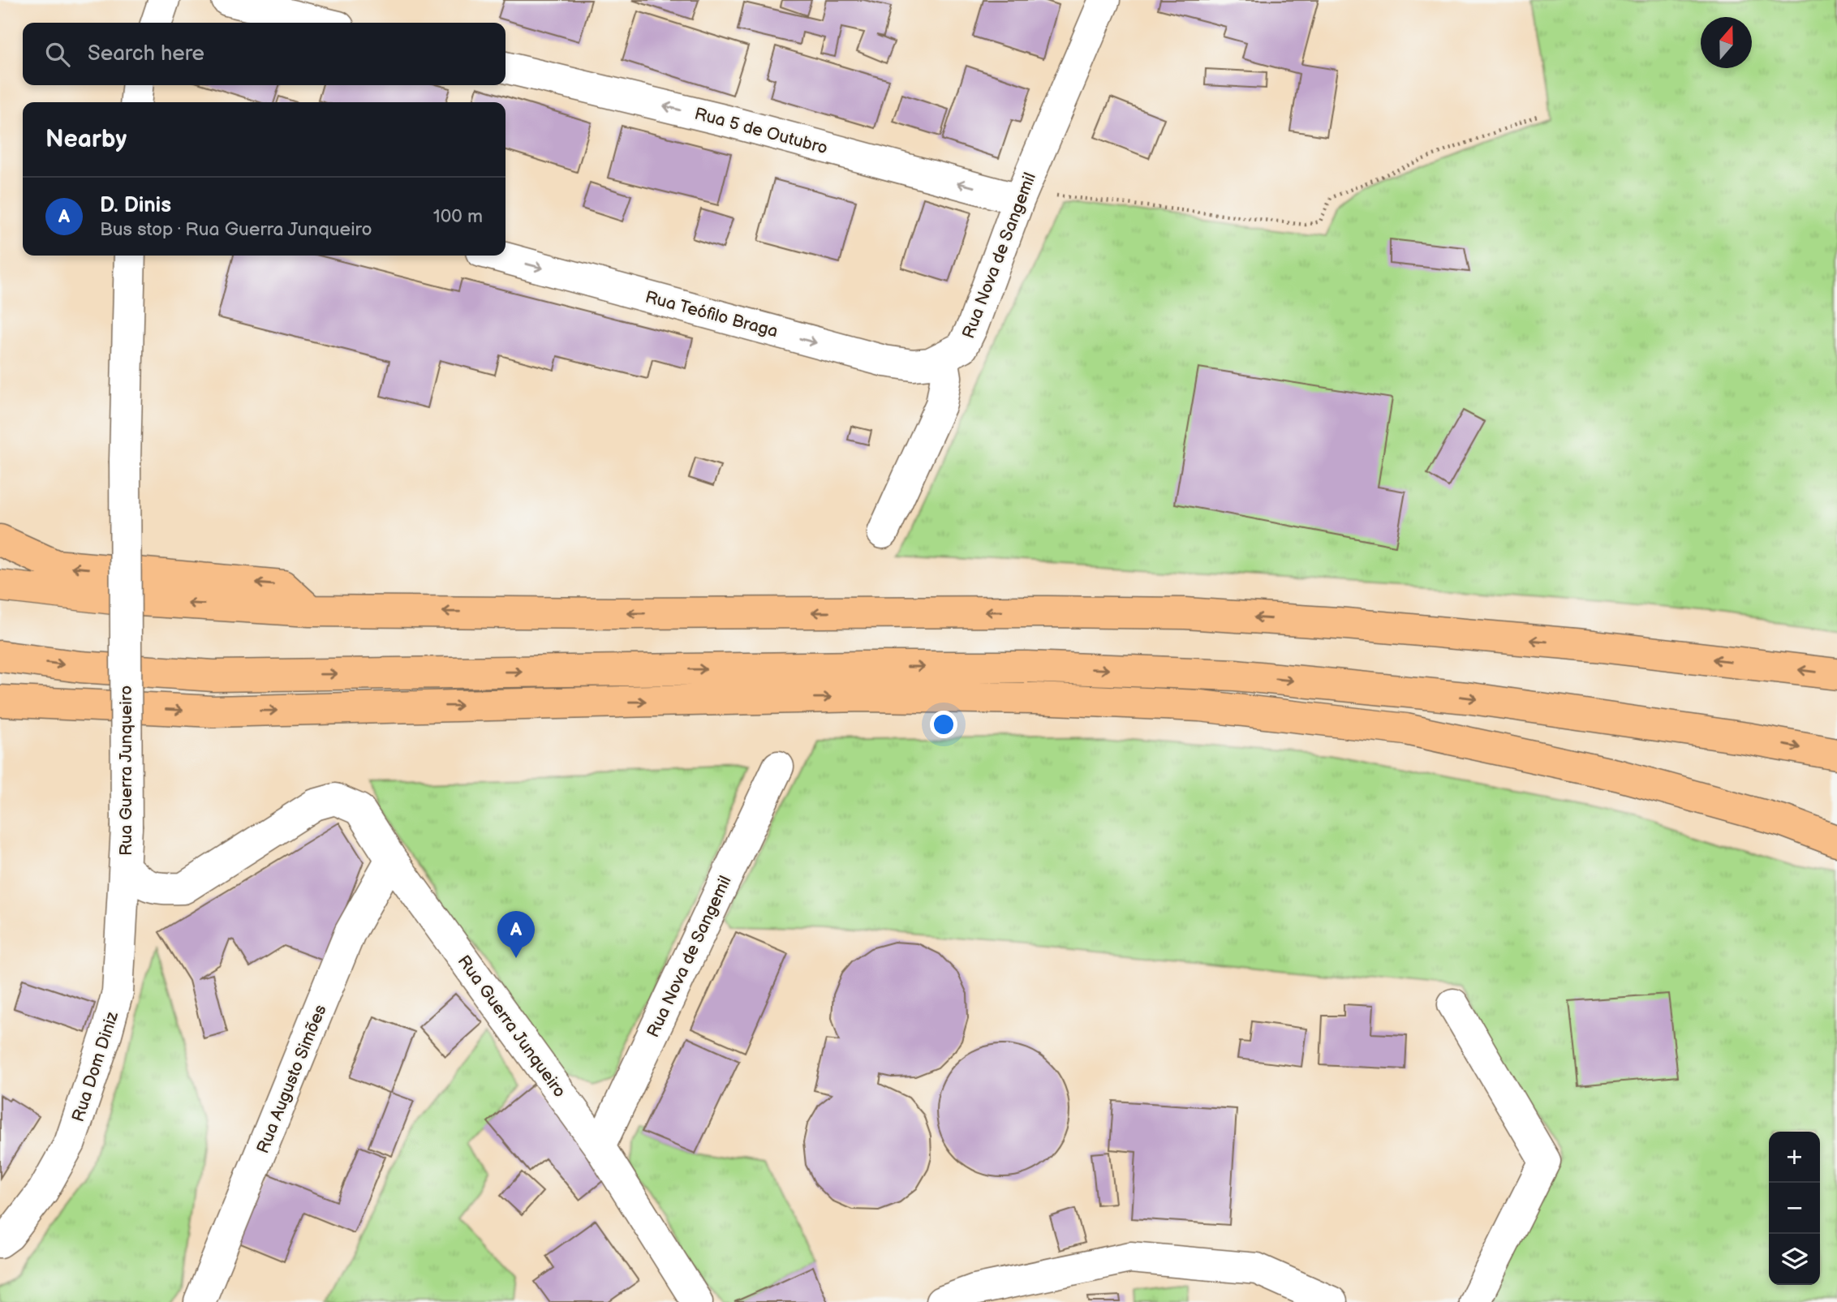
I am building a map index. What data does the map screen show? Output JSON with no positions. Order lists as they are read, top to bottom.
{
  "streets": {
    "street": [
      "Rua 5 de Outubro",
      "Rua Nova de Sangemil",
      "Rua Teófilo Braga",
      "Rua Guerra Junqueiro",
      "Rua Dom Diniz",
      "Rua Augusto Simões"
    ]
  },
  "crossings": [
    ["Rua 5 de Outubro", "Rua Nova de Sangemil"],
    ["Rua Nova de Sangemil", "Rua Teófilo Braga"],
    ["Rua Nova de Sangemil", "Rua Guerra Junqueiro"],
    ["Rua Guerra Junqueiro", "Rua Dom Diniz"],
    ["Rua Guerra Junqueiro", "Rua Augusto Simões"]
  ],
  "one_way": ["Rua 5 de Outubro", "Rua Teófilo Braga"],
  "north": "top",
  "page": {
    "search": "Search here",
    "heading": "Nearby",
    "list": [
      {
        "mark": "A",
        "name": "D. Dinis",
        "note": "Bus stop · Rua Guerra Junqueiro",
        "value": "100 m"
      }
    ],
    "pins": "A",
    "map_buttons": ["+", "−"]
  }
}
